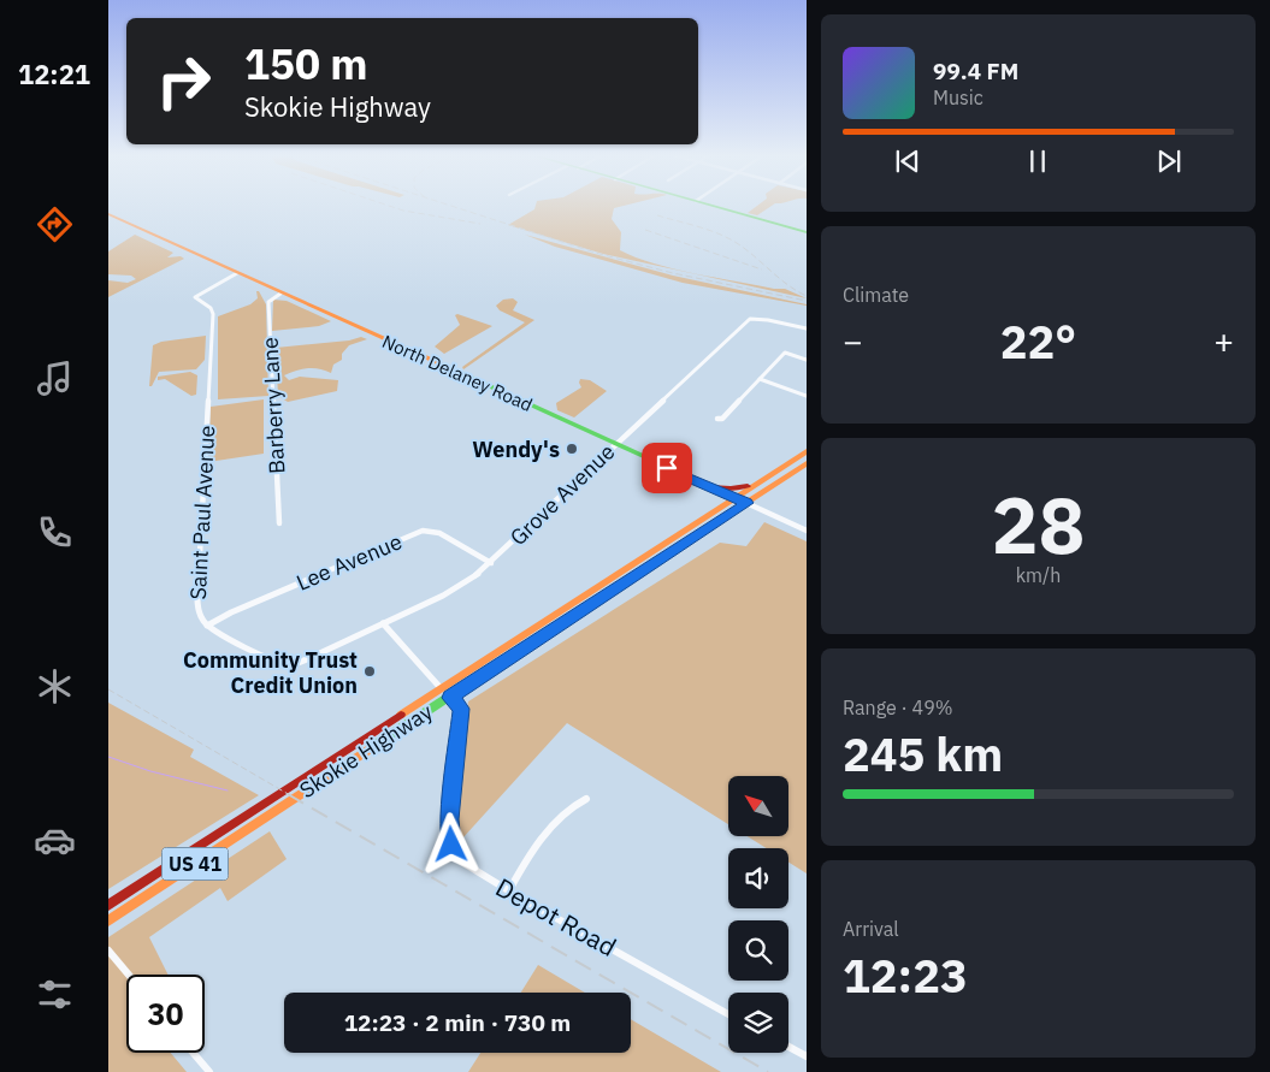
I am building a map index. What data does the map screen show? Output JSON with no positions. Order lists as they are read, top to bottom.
{
  "streets": {
    "main road": ["North Delaney Road", "Skokie Highway", "US 41"],
    "street": [
      "Barberry Lane",
      "Grove Avenue",
      "Saint Paul Avenue",
      "Lee Avenue",
      "Depot Road"
    ]
  },
  "crossings": [
    ["North Delaney Road", "Barberry Lane"],
    ["North Delaney Road", "Grove Avenue"],
    ["North Delaney Road", "Saint Paul Avenue"],
    ["North Delaney Road", "Skokie Highway"],
    ["Grove Avenue", "Saint Paul Avenue"],
    ["Grove Avenue", "Lee Avenue"],
    ["Saint Paul Avenue", "Lee Avenue"],
    ["Skokie Highway", "Depot Road"]
  ],
  "places": ["Wendy's", "Community Trust Credit Union"],
  "north": "top left",
  "page": {
    "tabs": "12:21",
    "turn": ["150 m", "Skokie Highway"],
    "song": ["99.4 FM", "Music"],
    "tile": [
      "Climate",
      ["28", "km/h"],
      ["Range · 49%", "245 km"],
      ["Arrival", "12:23"]
    ],
    "heat": ["−", "22°", "+"],
    "limit": "30",
    "trip": "12:23 · 2 min · 730 m"
  }
}
